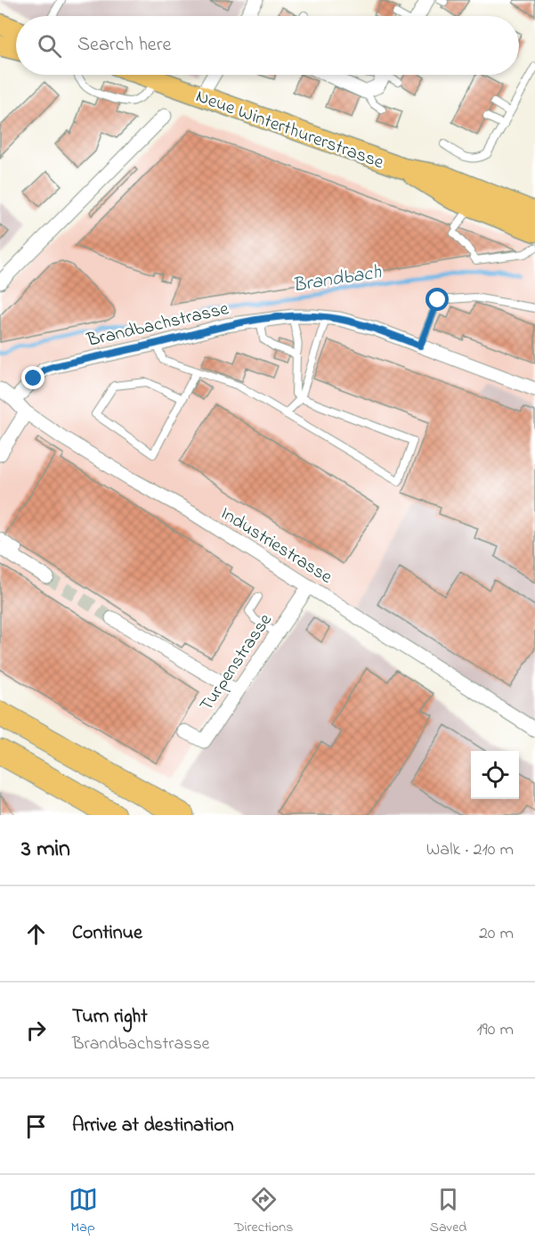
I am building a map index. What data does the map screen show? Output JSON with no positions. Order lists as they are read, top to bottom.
{
  "streets": {
    "main road": ["Neue Winterthurerstrasse"],
    "street": ["Brandbachstrasse", "Industriestrasse", "Turpenstrasse"]
  },
  "crossings": [
    ["Brandbachstrasse", "Industriestrasse"],
    ["Industriestrasse", "Turpenstrasse"]
  ],
  "water": ["Brandbach"],
  "page": {
    "search": "Search here",
    "heading": ["3 min", "Walk · 210 m"],
    "list": [
      ["Continue", "20 m"],
      ["Turn right", "Brandbachstrasse", "190 m"],
      "Arrive at destination"
    ],
    "nav": ["Map", "Directions", "Saved"]
  }
}
